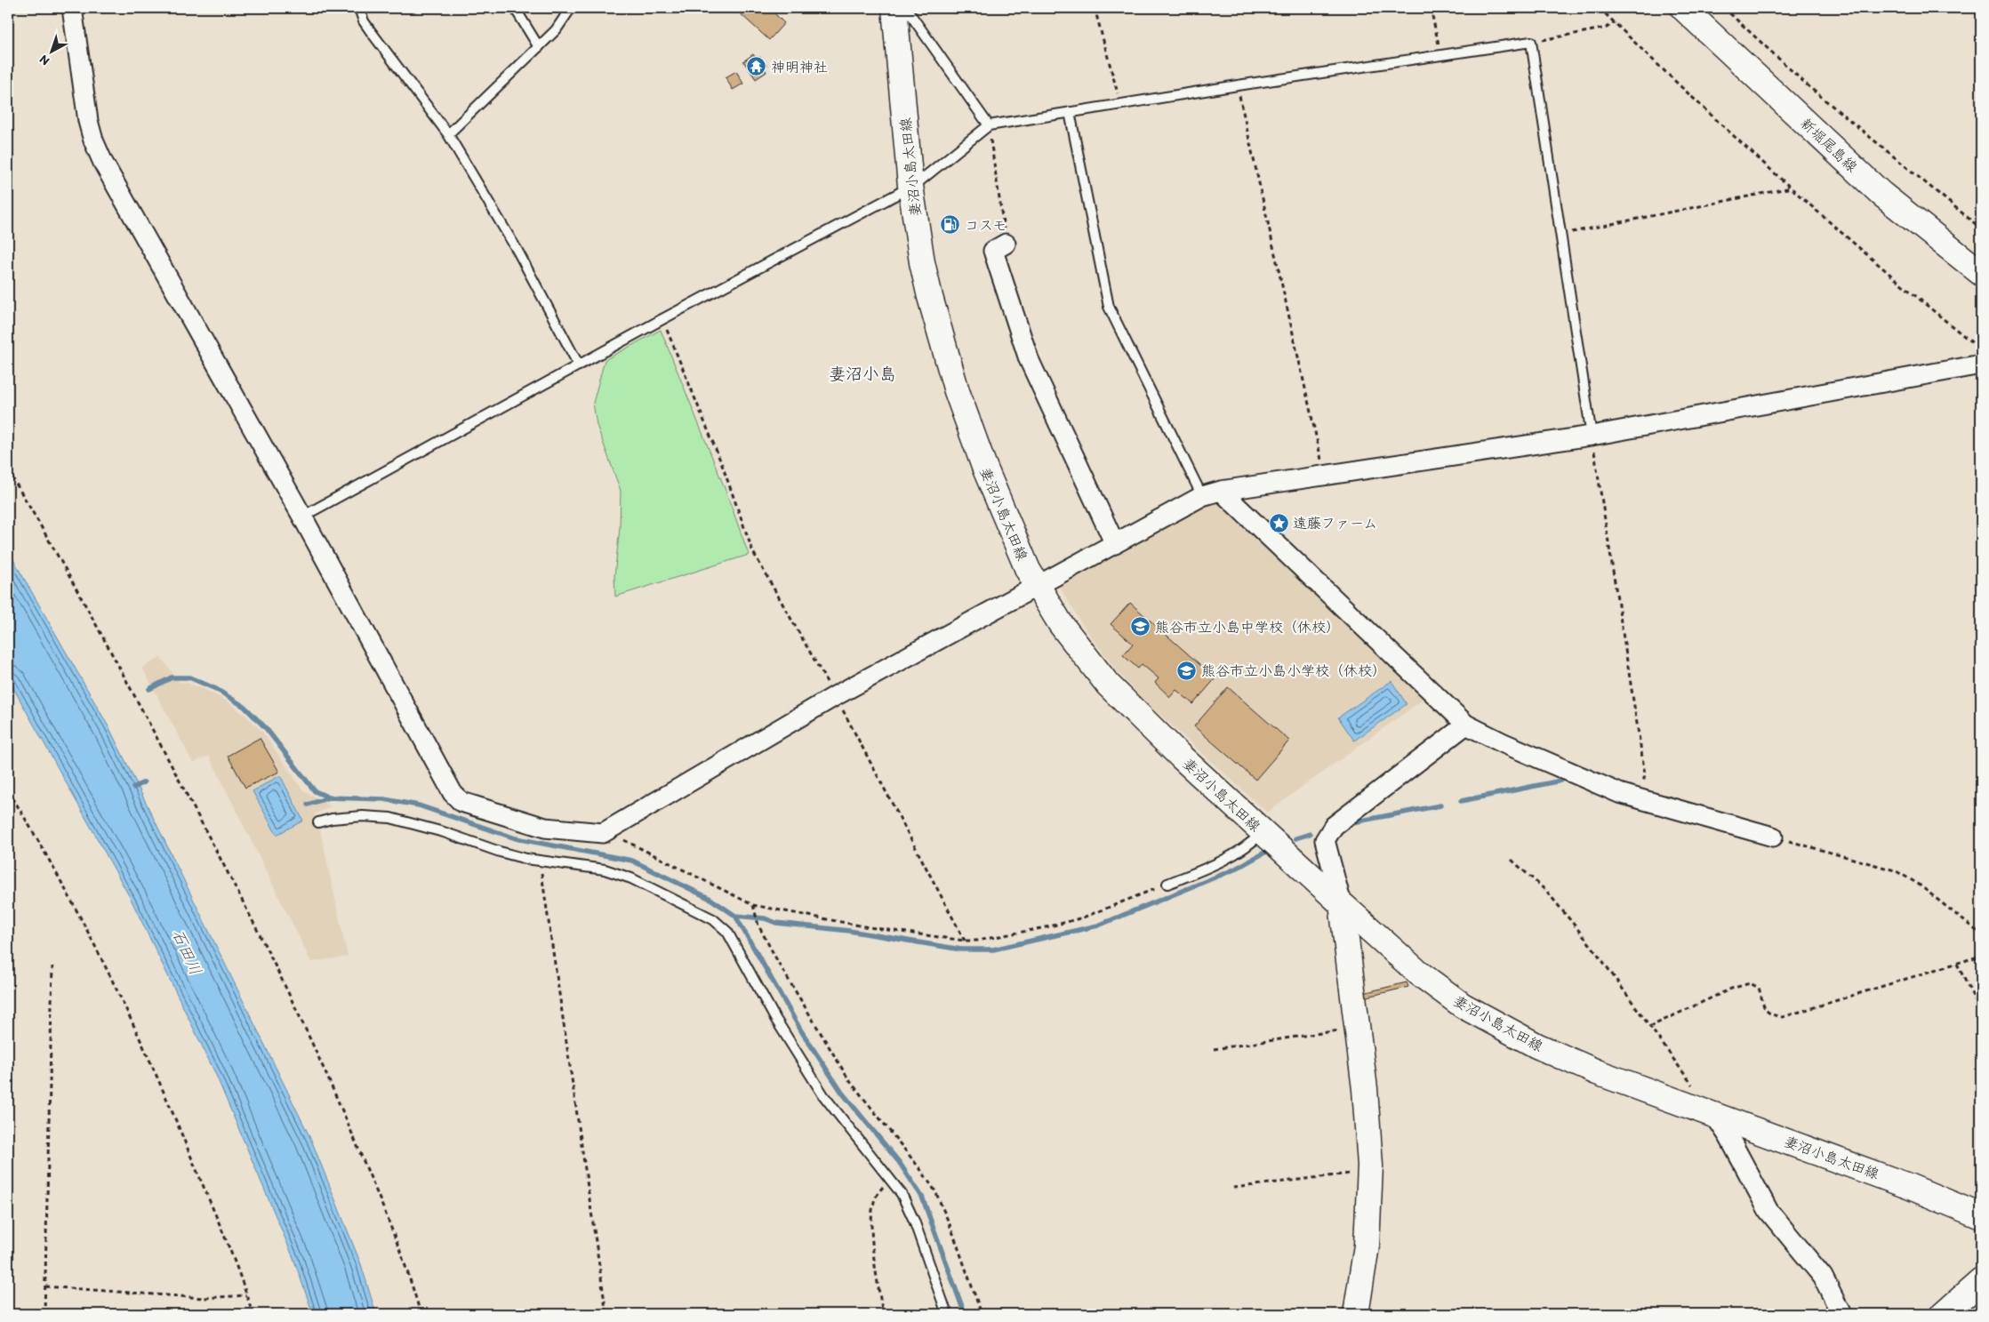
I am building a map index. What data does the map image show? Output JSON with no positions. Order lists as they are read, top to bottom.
{
  "streets": {
    "main road": ["新堀尾島線", "妻沼小島太田線"]
  },
  "districts": ["妻沼小島"],
  "water": ["石田川"],
  "places": {
    "temple": ["神明神社"],
    "fuel station": ["コスモ"],
    "place": ["遠藤ファーム"],
    "school or university": ["熊谷市立小島中学校（休校）", "熊谷市立小島小学校（休校）"]
  },
  "north": "bottom left"
}
